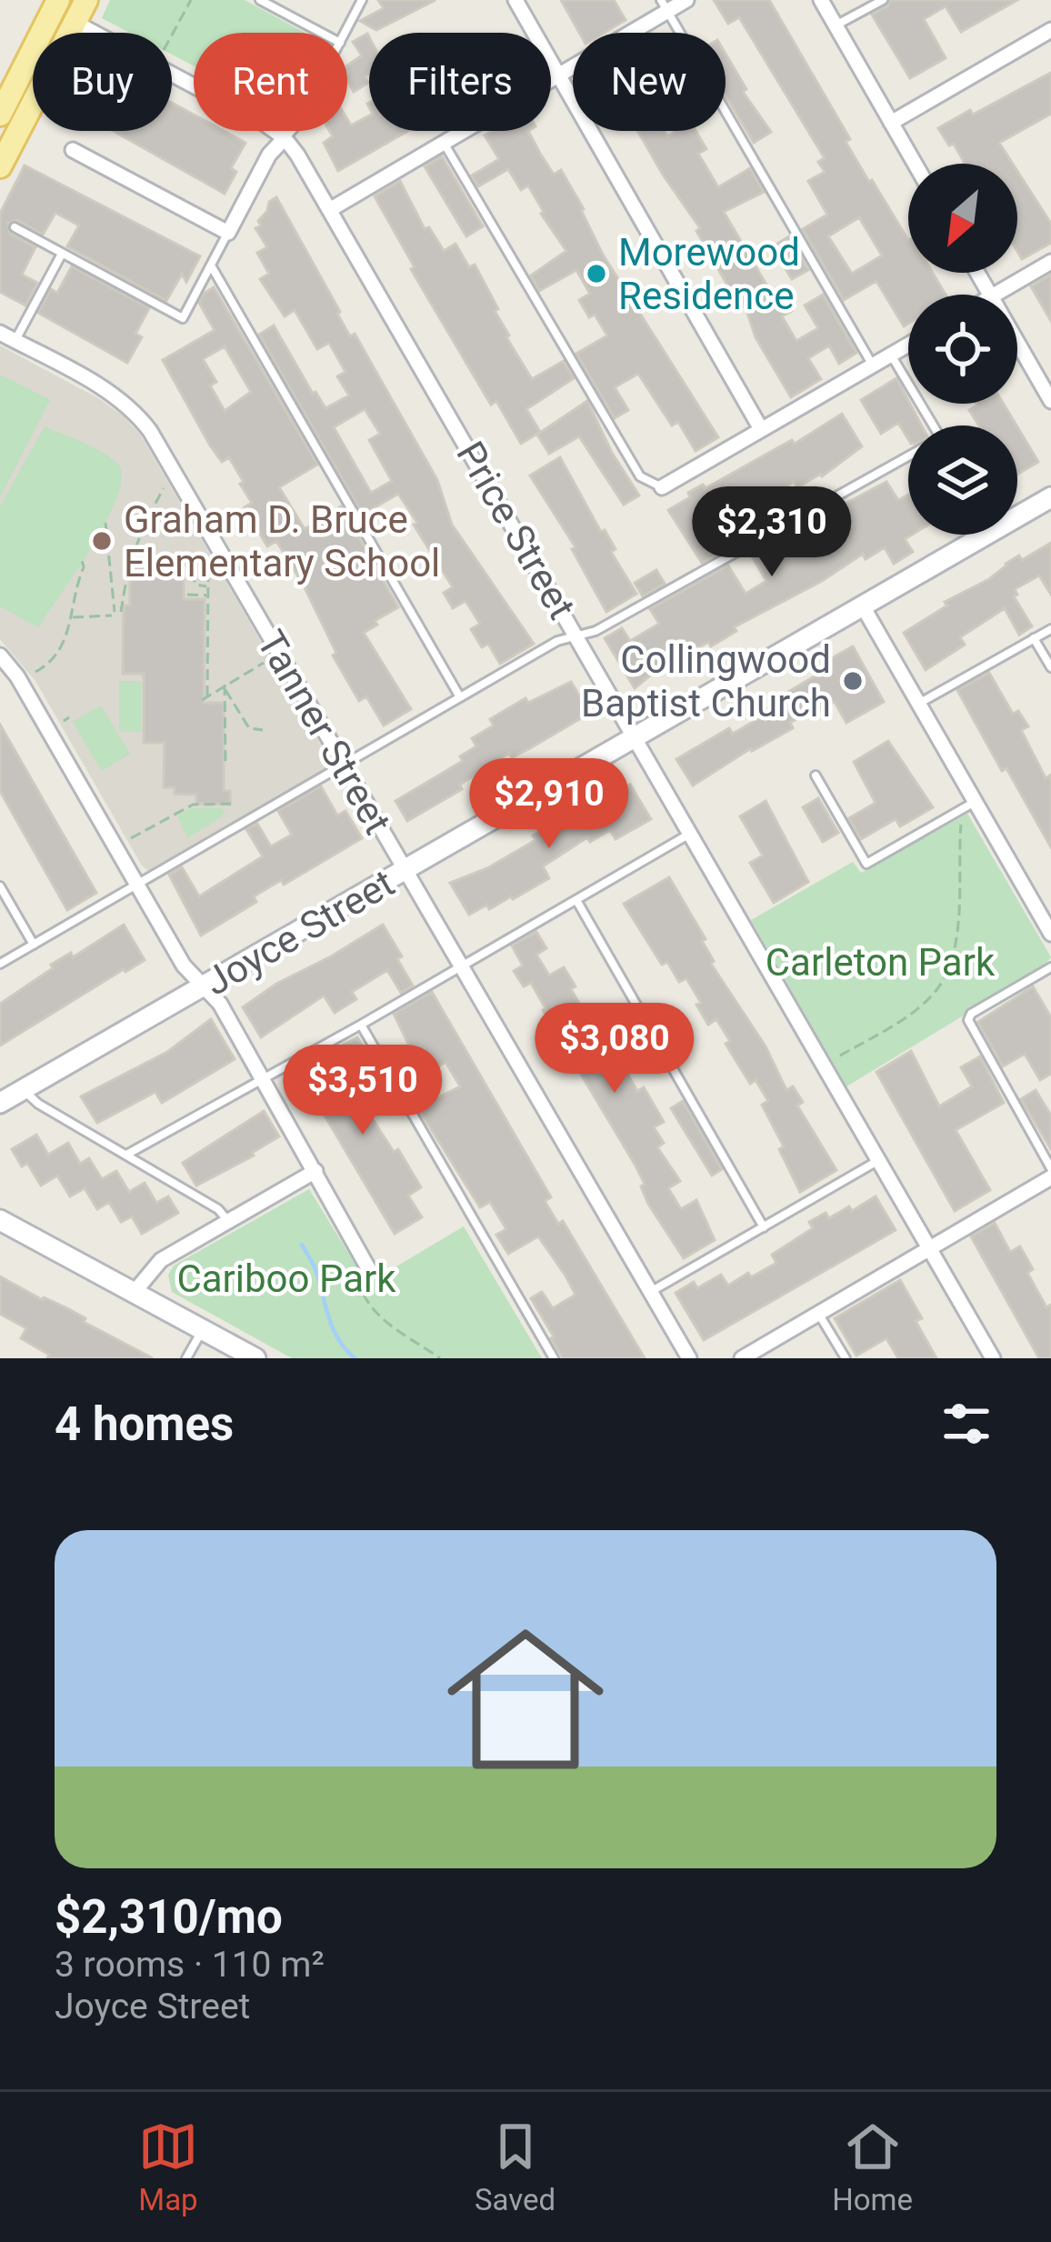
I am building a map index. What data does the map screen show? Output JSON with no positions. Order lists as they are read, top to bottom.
{
  "streets": {
    "main road": ["Joyce Street"],
    "street": ["Price Street", "Tanner Street"]
  },
  "crossings": [
    ["Price Street", "Joyce Street"],
    ["Tanner Street", "Joyce Street"]
  ],
  "parks": ["Carleton Park", "Cariboo Park"],
  "places": ["Morewood Residence", "Graham D. Bruce Elementary School", "Collingwood Baptist Church"],
  "north": "bottom left",
  "page": {
    "chip": [
      "Buy",
      "Rent",
      "Filters",
      "New"
    ],
    "price": [
      "$2,310",
      "$2,910",
      "$3,080",
      "$3,510"
    ],
    "heading": "4 homes",
    "list": [
      {
        "name": "$2,310/mo",
        "note": "3 rooms · 110 m² · Joyce Street"
      }
    ],
    "tabs": ["Map", "Saved", "Home"]
  }
}
